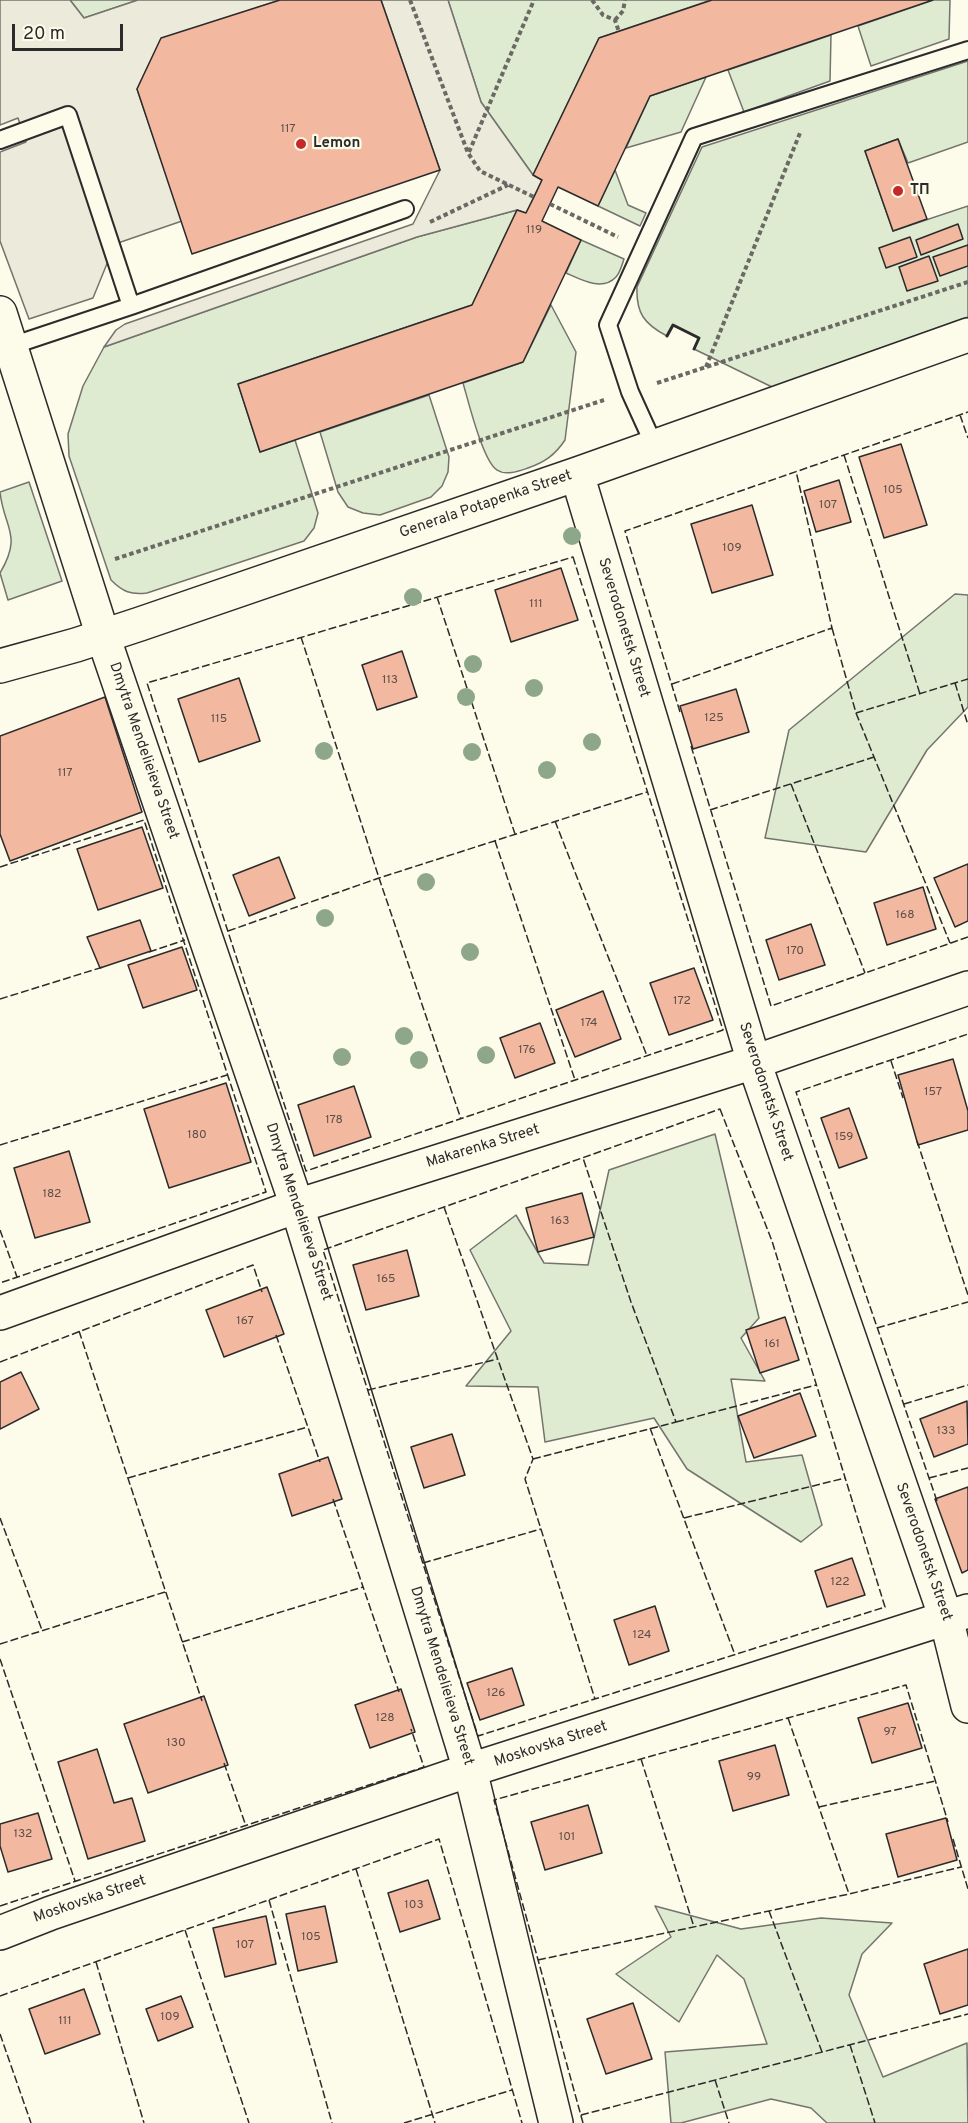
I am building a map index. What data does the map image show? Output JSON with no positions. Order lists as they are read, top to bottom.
{
  "streets": {
    "street": [
      "Generala Potapenka Street",
      "Severodonetsk Street",
      "Dmytra Mendelieieva Street",
      "Makarenka Street",
      "Moskovska Street"
    ]
  },
  "crossings": [
    ["Generala Potapenka Street", "Severodonetsk Street"],
    ["Generala Potapenka Street", "Dmytra Mendelieieva Street"],
    ["Severodonetsk Street", "Makarenka Street"],
    ["Severodonetsk Street", "Moskovska Street"],
    ["Dmytra Mendelieieva Street", "Makarenka Street"],
    ["Dmytra Mendelieieva Street", "Moskovska Street"]
  ],
  "places": ["Lemon", "ТП"],
  "house_numbers": [
    "117",
    "119",
    "105",
    "107",
    "109",
    "111",
    "113",
    "125",
    "115",
    "117",
    "168",
    "170",
    "172",
    "174",
    "176",
    "157",
    "178",
    "180",
    "159",
    "182",
    "163",
    "165",
    "167",
    "161",
    "133",
    "122",
    "124",
    "126",
    "128",
    "97",
    "130",
    "99",
    "132",
    "101",
    "103",
    "105",
    "107",
    "109",
    "111"
  ],
  "scale_bar": "20 m"
}
